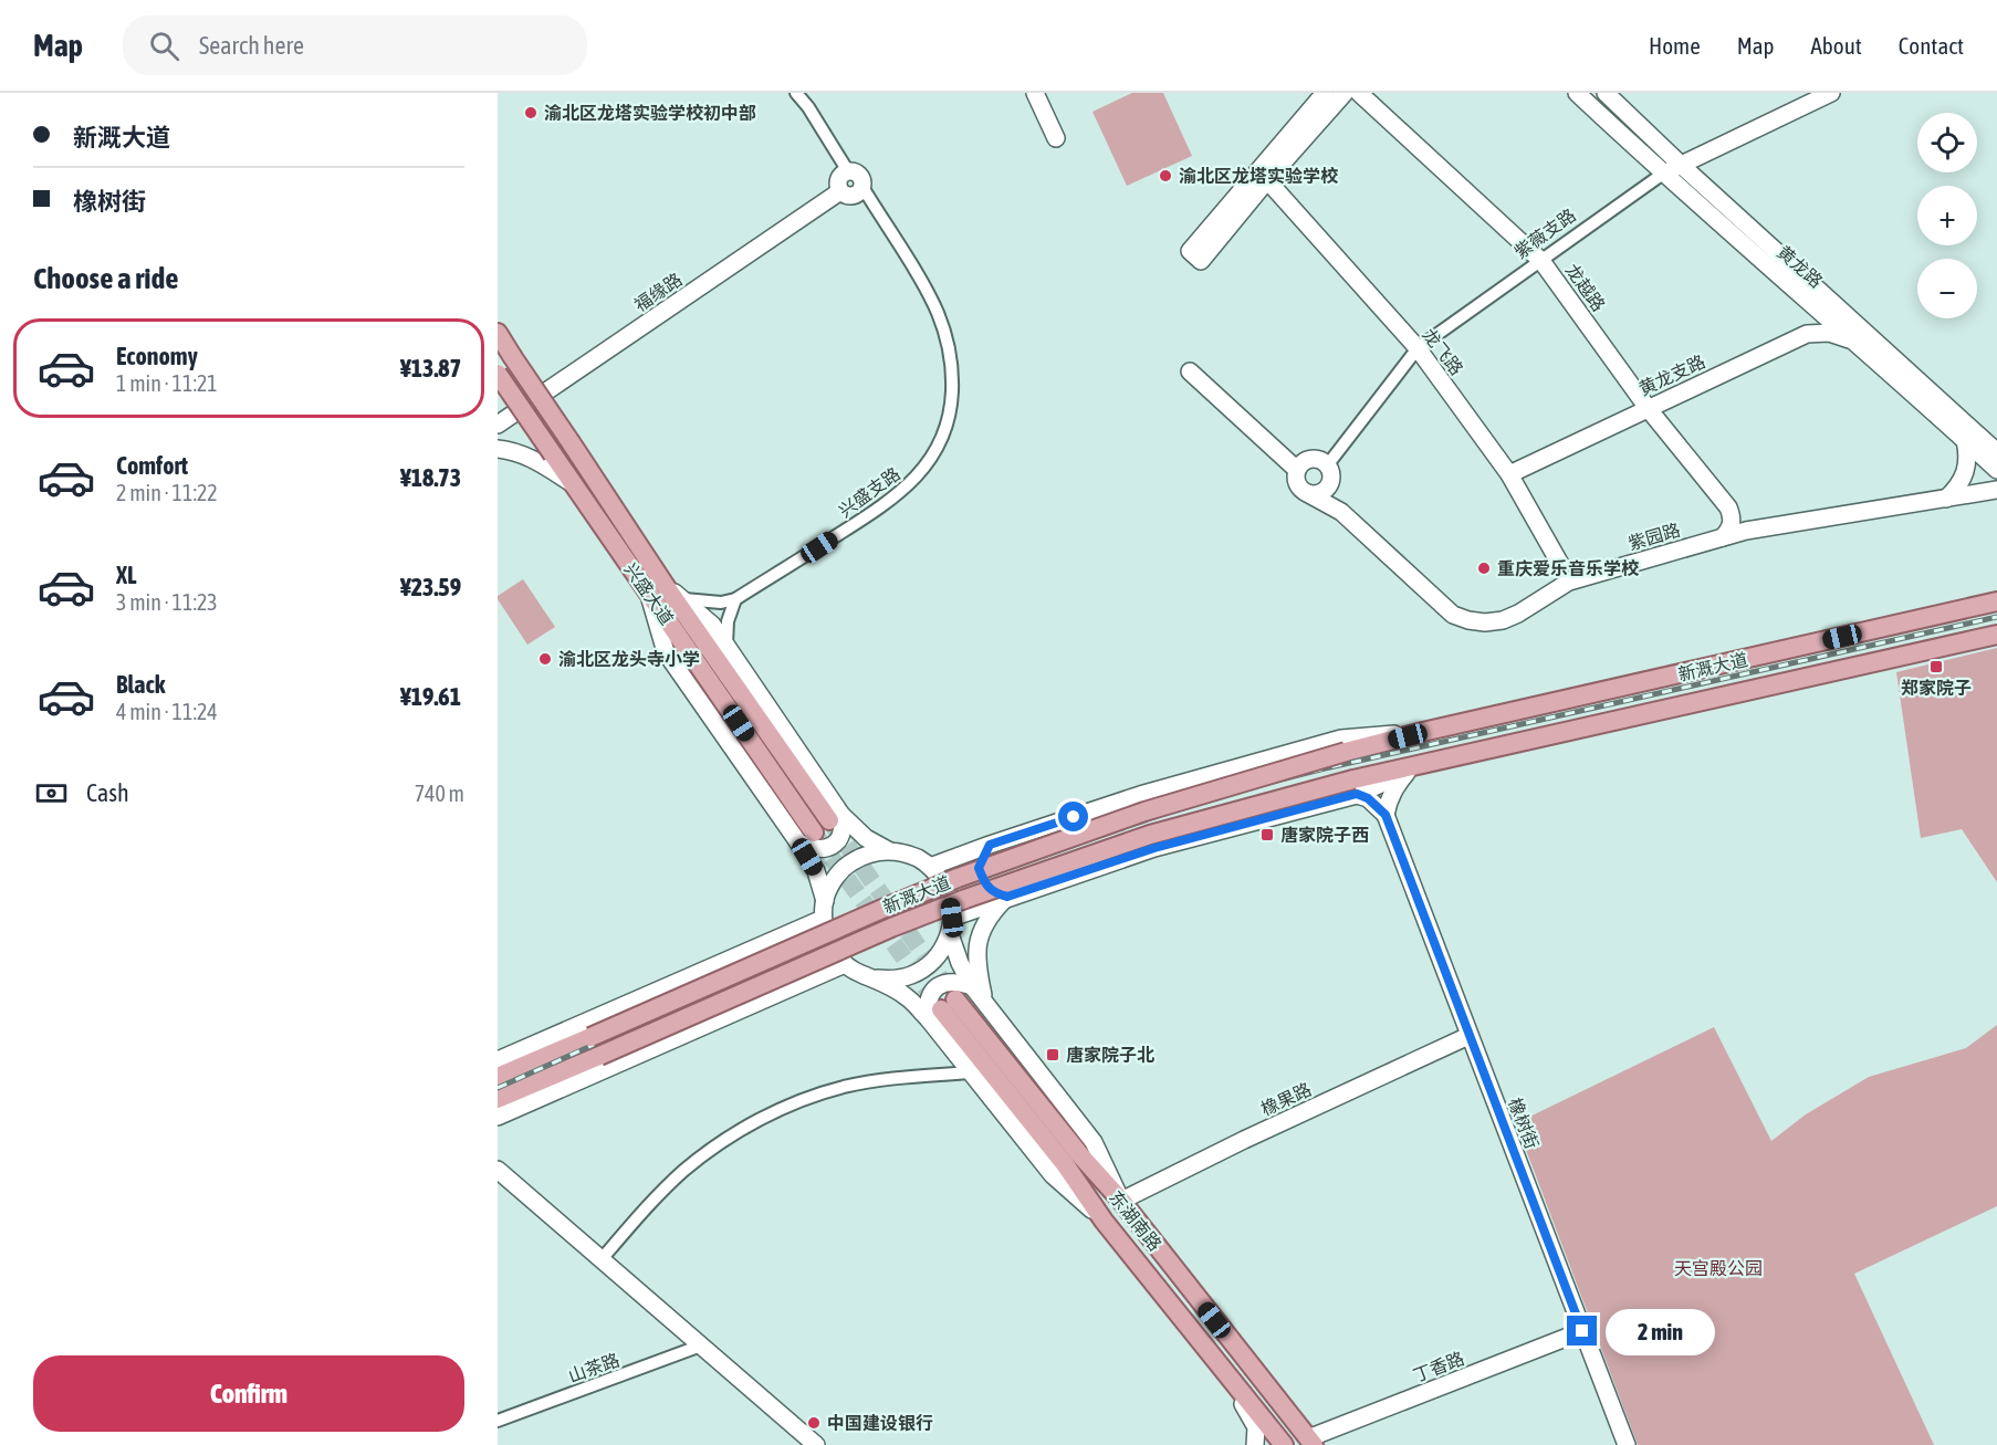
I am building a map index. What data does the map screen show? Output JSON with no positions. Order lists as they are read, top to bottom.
{
  "streets": {
    "main road": ["兴盛大道", "新溉大道", "东湖南路"],
    "street": [
      "紫薇支路",
      "黄龙路",
      "龙越路",
      "福缘路",
      "龙飞路",
      "黄龙支路",
      "兴盛支路",
      "紫园路",
      "橡果路",
      "橡树街",
      "丁香路",
      "山茶路"
    ]
  },
  "crossings": [
    ["紫薇支路", "黄龙路"],
    ["紫薇支路", "龙越路"],
    ["紫薇支路", "龙飞路"],
    ["紫薇支路", "紫园路"],
    ["黄龙路", "黄龙支路"],
    ["龙越路", "黄龙支路"],
    ["龙越路", "紫园路"],
    ["福缘路", "兴盛支路"],
    ["龙飞路", "黄龙支路"],
    ["橡果路", "橡树街"],
    ["橡果路", "东湖南路"],
    ["橡树街", "丁香路"],
    ["东湖南路", "丁香路"]
  ],
  "parks": ["天宫殿公园"],
  "places": {
    "other": [
      "渝北区龙塔实验学校初中部",
      "渝北区龙塔实验学校",
      "重庆爱乐音乐学校",
      "渝北区龙头寺小学",
      "中国建设银行"
    ],
    "transit": ["郑家院子", "唐家院子西", "唐家院子北"]
  },
  "page": {
    "header": "Map",
    "search": "Search here",
    "nav": [
      "Home",
      "Map",
      "About",
      "Contact"
    ],
    "banner": ["新溉大道", "橡树街"],
    "map_buttons": ["+", "−"],
    "heading": "Choose a ride",
    "list": [
      {
        "name": "Economy",
        "note": "1 min · 11:21",
        "value": "¥13.87"
      },
      {
        "name": "Comfort",
        "note": "2 min · 11:22",
        "value": "¥18.73"
      },
      {
        "name": "XL",
        "note": "3 min · 11:23",
        "value": "¥23.59"
      },
      {
        "name": "Black",
        "note": "4 min · 11:24",
        "value": "¥19.61"
      }
    ],
    "pay": ["Cash", "740 m"],
    "bubble": "2 min",
    "buttons": "Confirm"
  }
}
